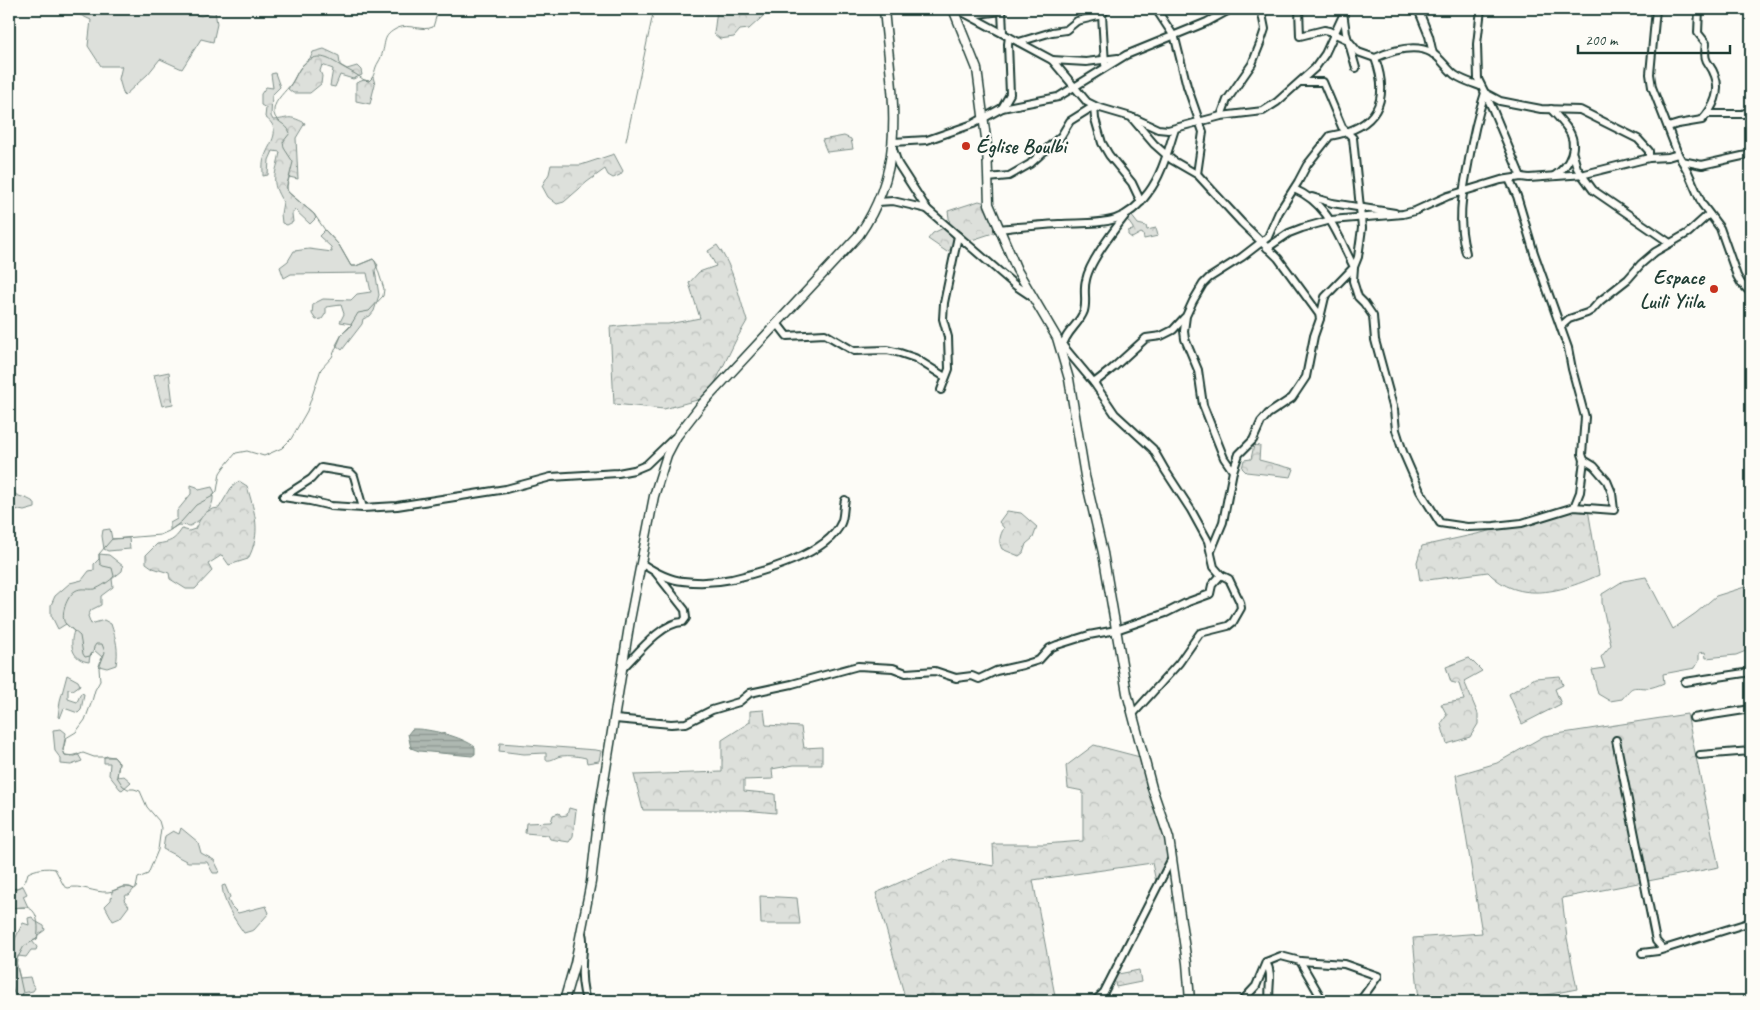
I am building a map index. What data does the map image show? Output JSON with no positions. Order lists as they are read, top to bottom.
{
  "places": ["Église Boulbi", "Espace Luili Yiila"],
  "scale_bar": "200 m"
}
